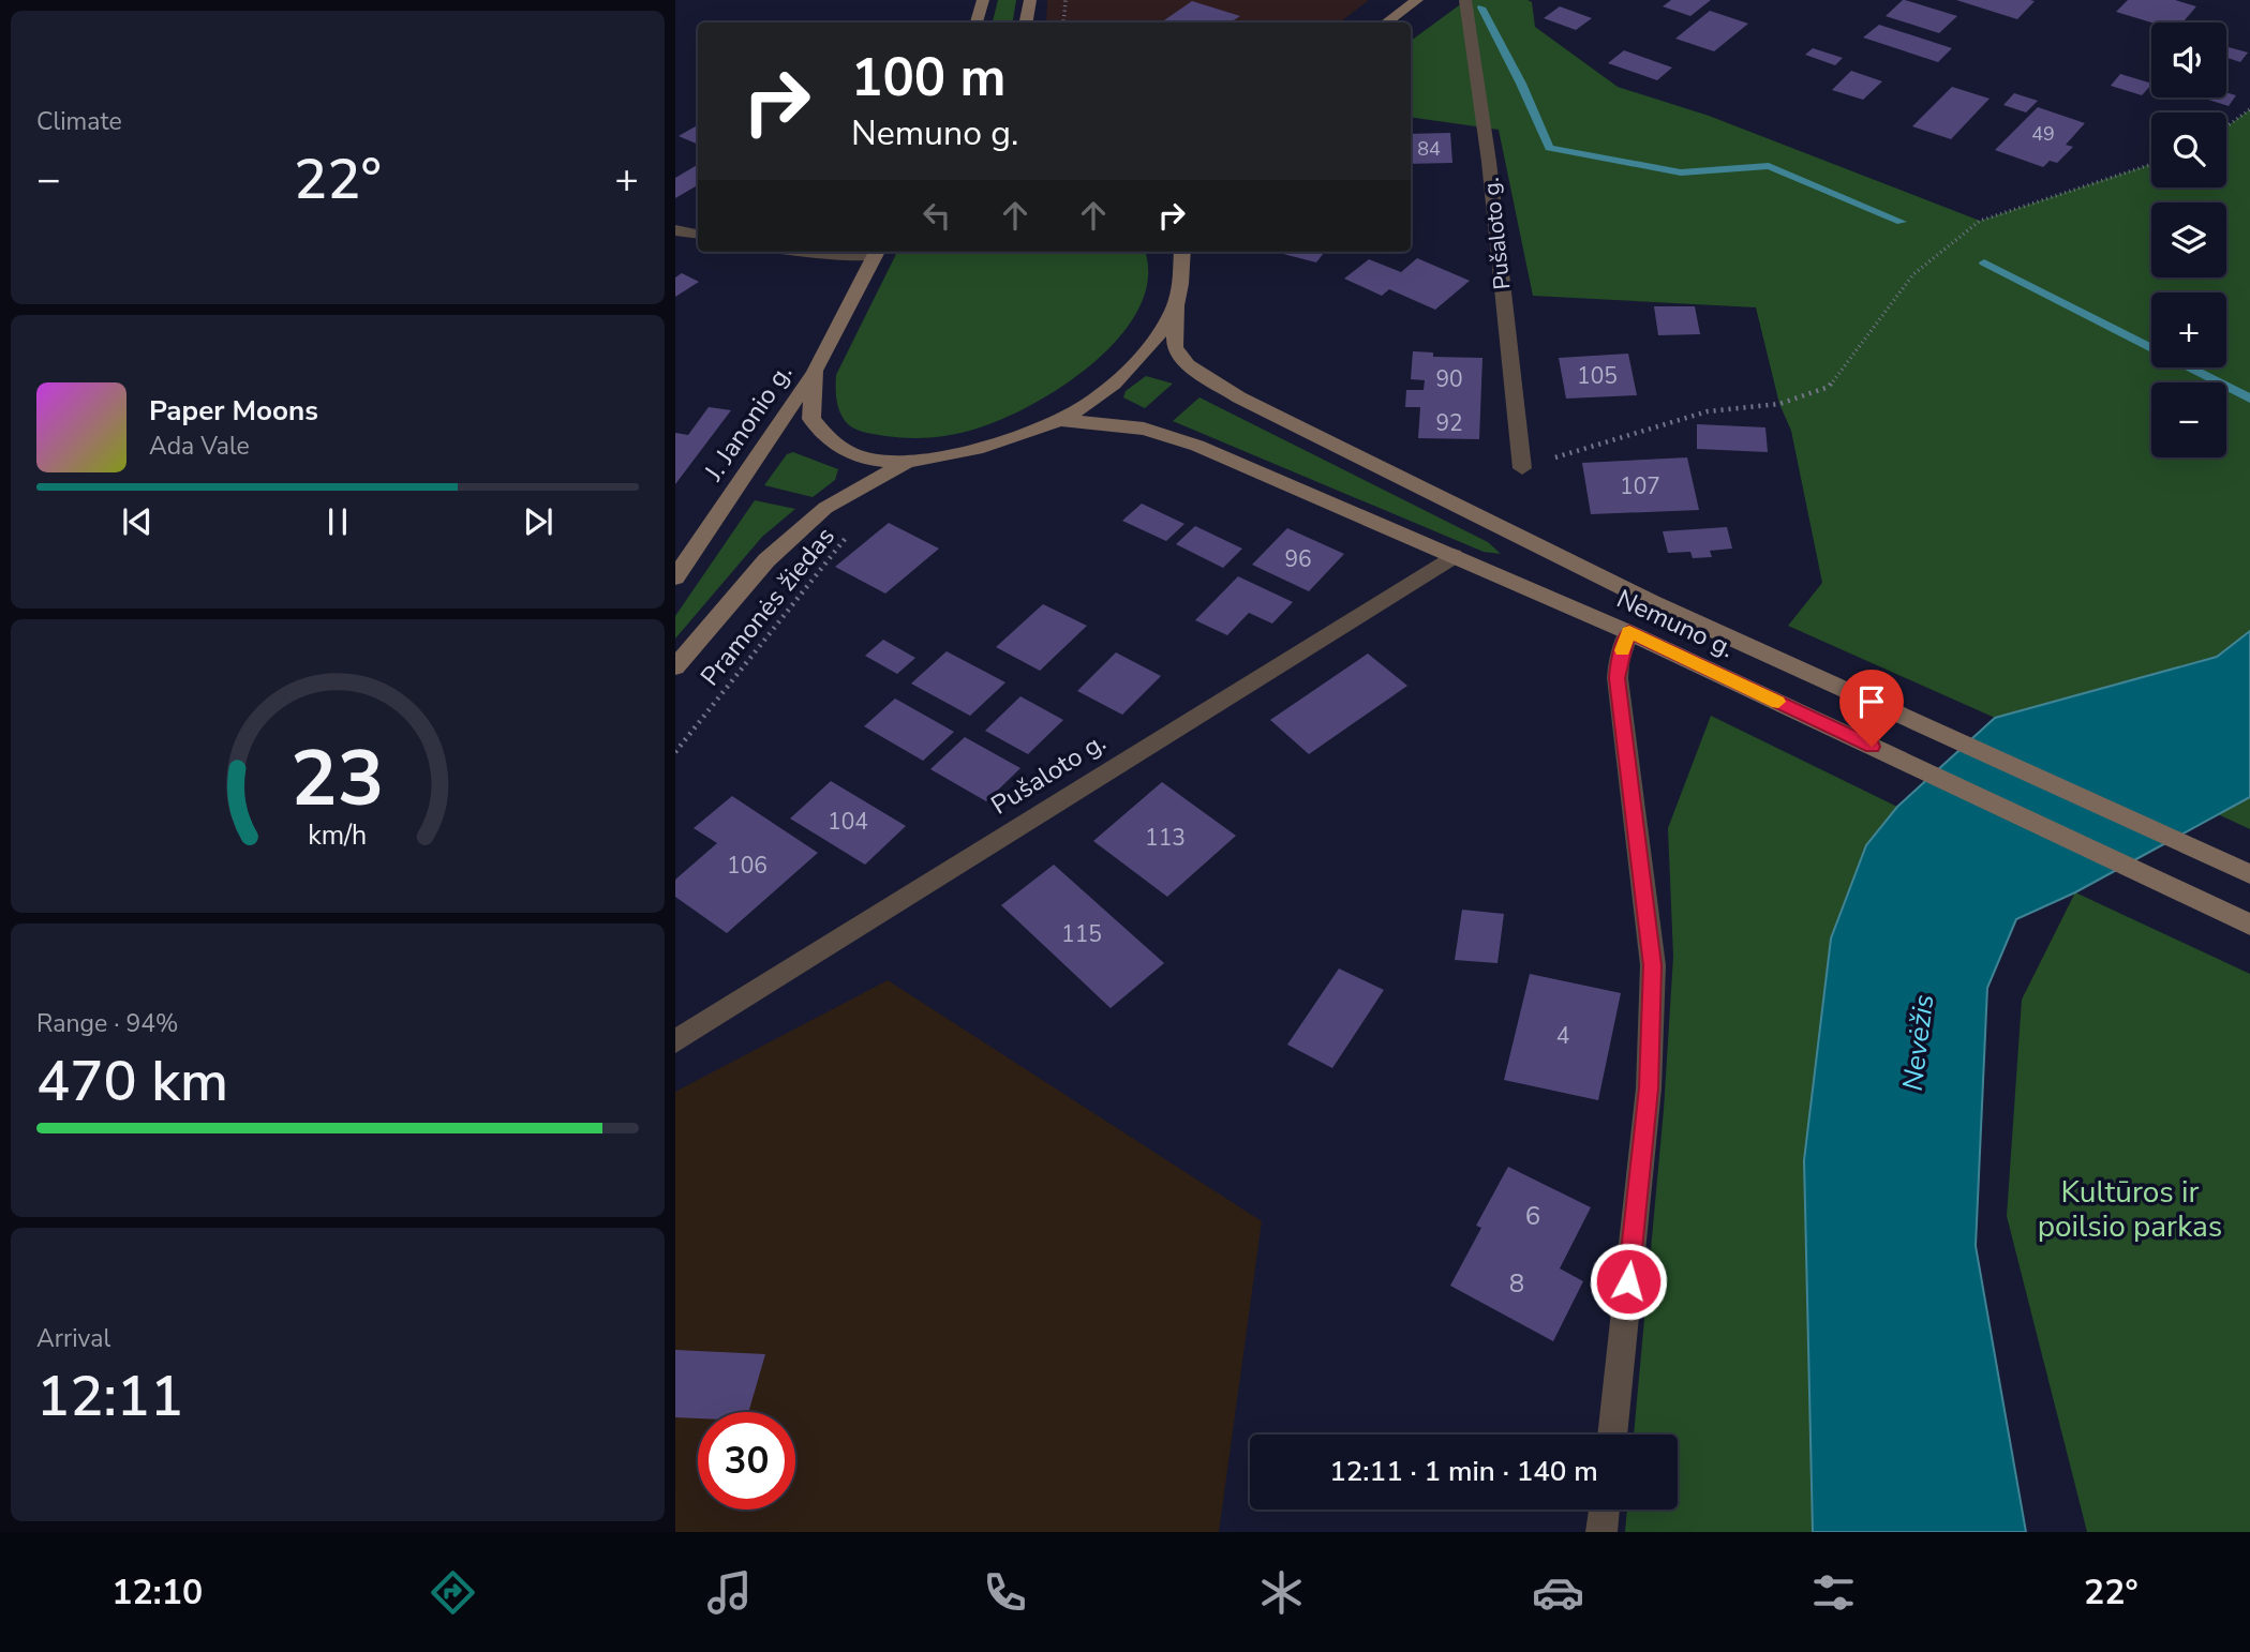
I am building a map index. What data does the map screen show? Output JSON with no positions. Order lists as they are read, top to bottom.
{
  "streets": {
    "main road": ["J. Janonio g.", "Nemuno g."],
    "street": ["Pušaloto g."],
    "path": ["Pramonės žiedas"]
  },
  "crossings": [
    ["Pušaloto g.", "Nemuno g."]
  ],
  "water": ["Nevėžis"],
  "parks": ["Kultūros ir poilsio parkas"],
  "house_numbers": [
    "49",
    "84",
    "105",
    "90",
    "92",
    "107",
    "96",
    "104",
    "113",
    "106",
    "115",
    "4",
    "6",
    "8"
  ],
  "page": {
    "tile": [
      "Climate",
      ["Range · 94%", "470 km"],
      ["Arrival", "12:11"]
    ],
    "map_buttons": ["+", "−"],
    "turn": ["100 m", "Nemuno g."],
    "heat": ["−", "22°", "+"],
    "song": ["Paper Moons", "Ada Vale"],
    "limit": "30",
    "trip": "12:11 · 1 min · 140 m",
    "tabs": ["12:10", "22°"],
    "gauge": ["23", "km/h"]
  }
}
